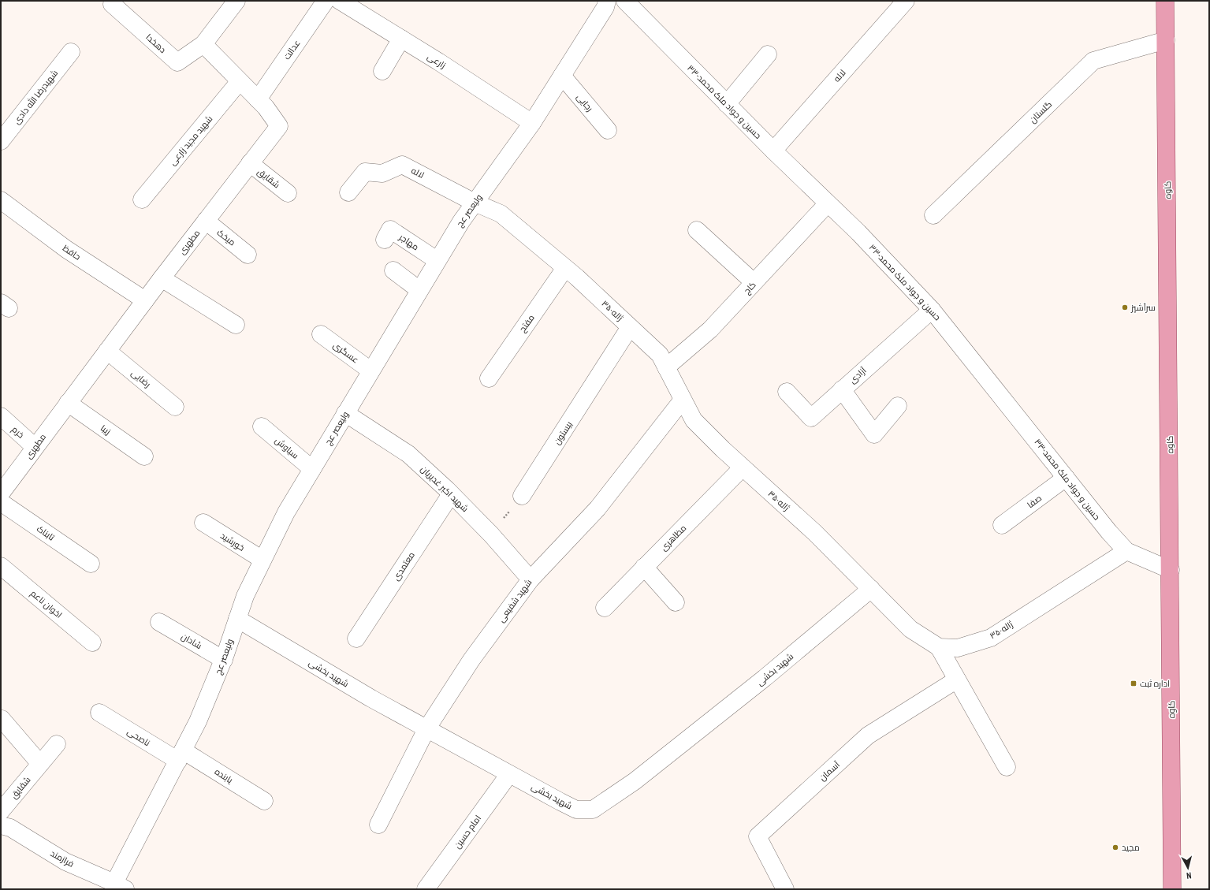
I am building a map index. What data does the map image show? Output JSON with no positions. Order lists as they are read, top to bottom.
{
  "streets": {
    "main road": ["کاوه"],
    "street": [
      "دهخدا",
      "عدالت",
      "زارعی",
      "لاله",
      "شهیدرضا الله دادی",
      "۳۳-حسین و جواد ملک محمد",
      "رجایی",
      "گلستان",
      "شهید مجید زارعی",
      "شقایق",
      "ولیعصر عج",
      "میخک",
      "مطهری",
      "مهاجر",
      "حافظ",
      "کاج",
      "۳۵-ژاله",
      "مفتح",
      "عسگری",
      "آزادی",
      "رضایی",
      "زیبا",
      "خرم",
      "بیستون",
      "سیاوش",
      "شهید اکبر غدیریان",
      "صفا",
      "تابناک",
      "مظاهری",
      "خورشید",
      "معتمدی",
      "شهید شفیعی",
      "اخوان ناعم",
      "شادان",
      "شهید بخشی",
      "ناصحی",
      "آسمان",
      "یابنده",
      "امام حسین",
      "فرازمند"
    ]
  },
  "crossings": [
    ["دهخدا", "مطهری"],
    ["عدالت", "مطهری"],
    ["زارعی", "ولیعصر عج"],
    ["لاله", "۳۳-حسین و جواد ملک محمد"],
    ["لاله", "ولیعصر عج"],
    ["لاله", "۳۵-ژاله"],
    ["۳۳-حسین و جواد ملک محمد", "کاوه"],
    ["۳۳-حسین و جواد ملک محمد", "کاج"],
    ["۳۳-حسین و جواد ملک محمد", "۳۵-ژاله"],
    ["۳۳-حسین و جواد ملک محمد", "آزادی"],
    ["۳۳-حسین و جواد ملک محمد", "صفا"],
    ["رجایی", "ولیعصر عج"],
    ["گلستان", "کاوه"],
    ["شهید مجید زارعی", "مطهری"],
    ["شقایق", "مطهری"],
    ["ولیعصر عج", "مهاجر"],
    ["ولیعصر عج", "۳۵-ژاله"],
    ["ولیعصر عج", "عسگری"],
    ["ولیعصر عج", "سیاوش"],
    ["ولیعصر عج", "شهید اکبر غدیریان"],
    ["ولیعصر عج", "خورشید"],
    ["ولیعصر عج", "شادان"],
    ["ولیعصر عج", "شهید بخشی"],
    ["ولیعصر عج", "ناصحی"],
    ["ولیعصر عج", "یابنده"],
    ["ولیعصر عج", "فرازمند"],
    ["میخک", "مطهری"],
    ["مطهری", "حافظ"],
    ["مطهری", "رضایی"],
    ["مطهری", "زیبا"],
    ["مطهری", "خرم"],
    ["کاج", "۳۵-ژاله"],
    ["۳۵-ژاله", "مفتح"],
    ["۳۵-ژاله", "بیستون"],
    ["۳۵-ژاله", "مظاهری"],
    ["۳۵-ژاله", "شهید شفیعی"],
    ["۳۵-ژاله", "شهید بخشی"],
    ["شهید اکبر غدیریان", "معتمدی"],
    ["شهید اکبر غدیریان", "شهید شفیعی"],
    ["شهید شفیعی", "شهید بخشی"],
    ["شهید بخشی", "امام حسین"],
    ["ناصحی", "یابنده"]
  ],
  "places": {
    "other": ["سرآشپز", "مجید"],
    "transit": ["اداره ثبت"]
  },
  "north": "bottom"
}
